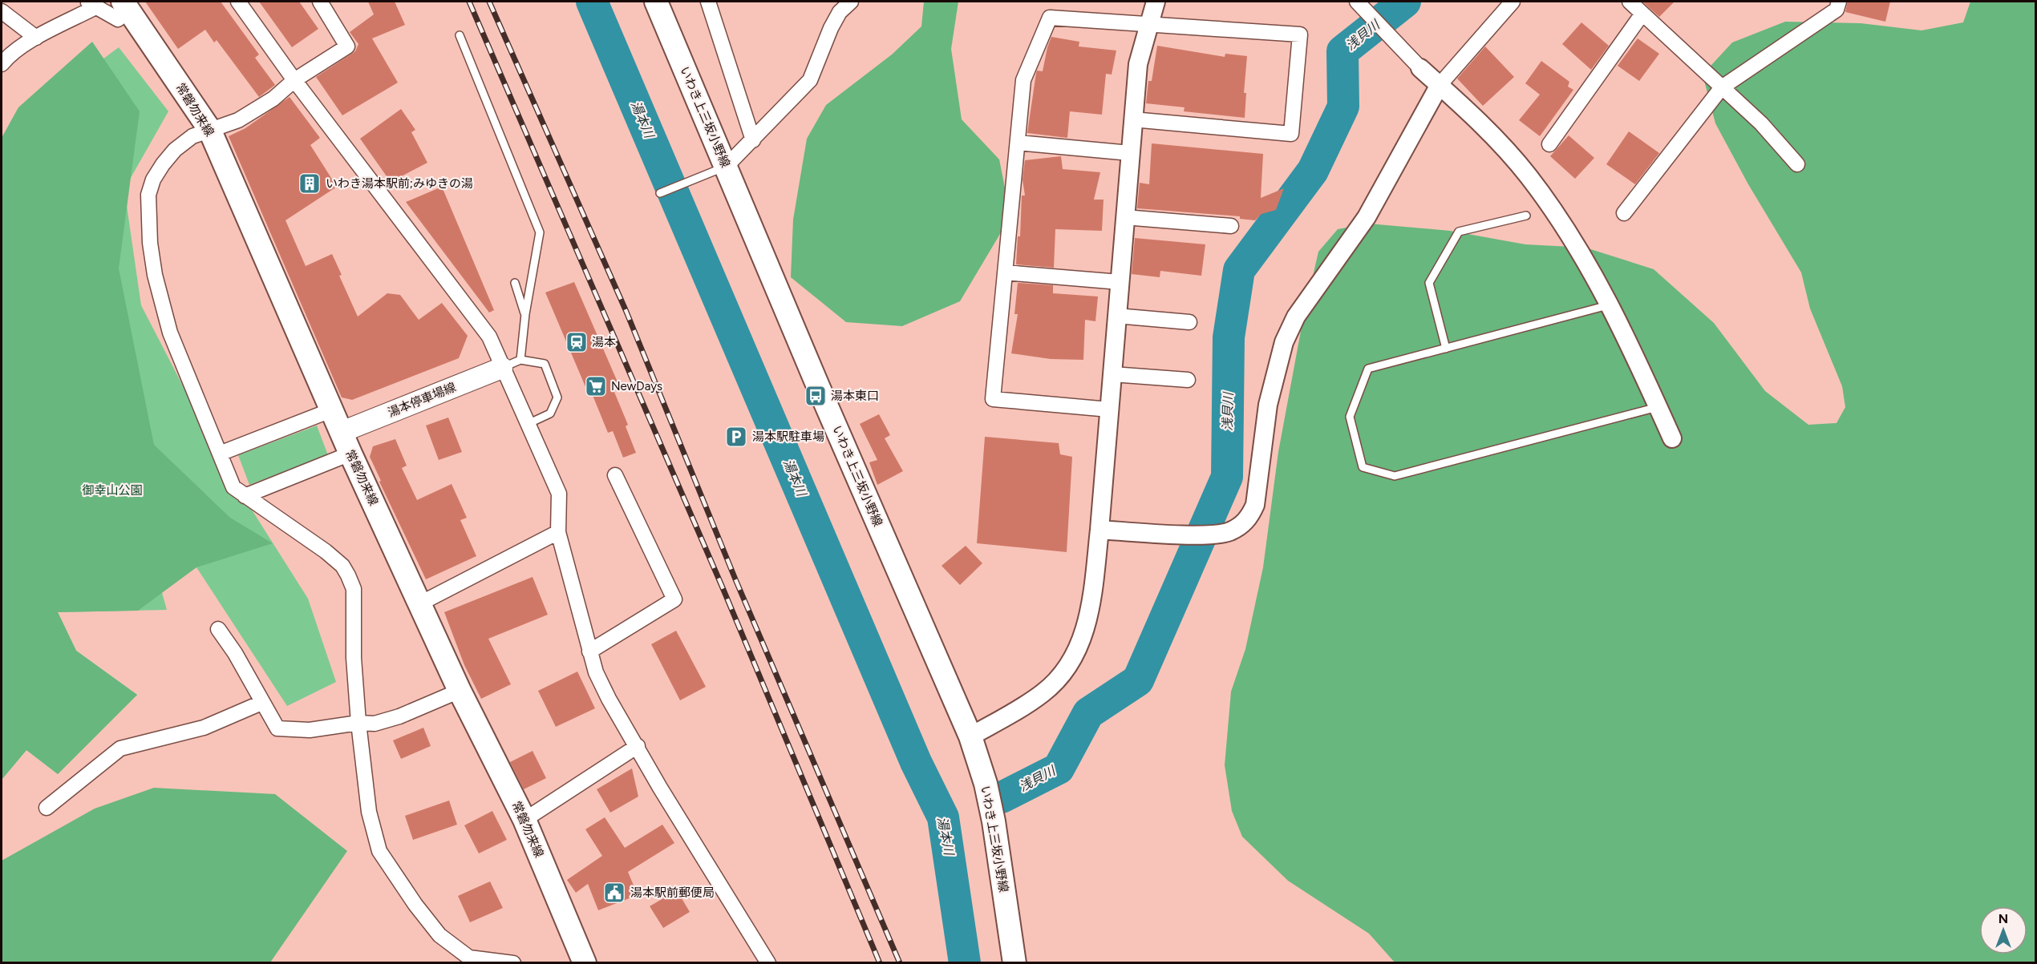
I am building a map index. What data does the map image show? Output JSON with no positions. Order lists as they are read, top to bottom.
{
  "streets": {
    "main road": ["常磐勿来線", "いわき上三坂小野線", "湯本停車場線"]
  },
  "crossings": [
    ["常磐勿来線", "湯本停車場線"]
  ],
  "water": ["浅貝川", "湯本川"],
  "parks": ["御幸山公園"],
  "places": {
    "building": ["いわき湯本駅前;みゆきの湯"],
    "station": ["湯本"],
    "supermarket": ["NewDays"],
    "bus stop": ["湯本東口"],
    "parking": ["湯本駅駐車場"],
    "public building": ["湯本駅前郵便局"]
  },
  "north": "top"
}
